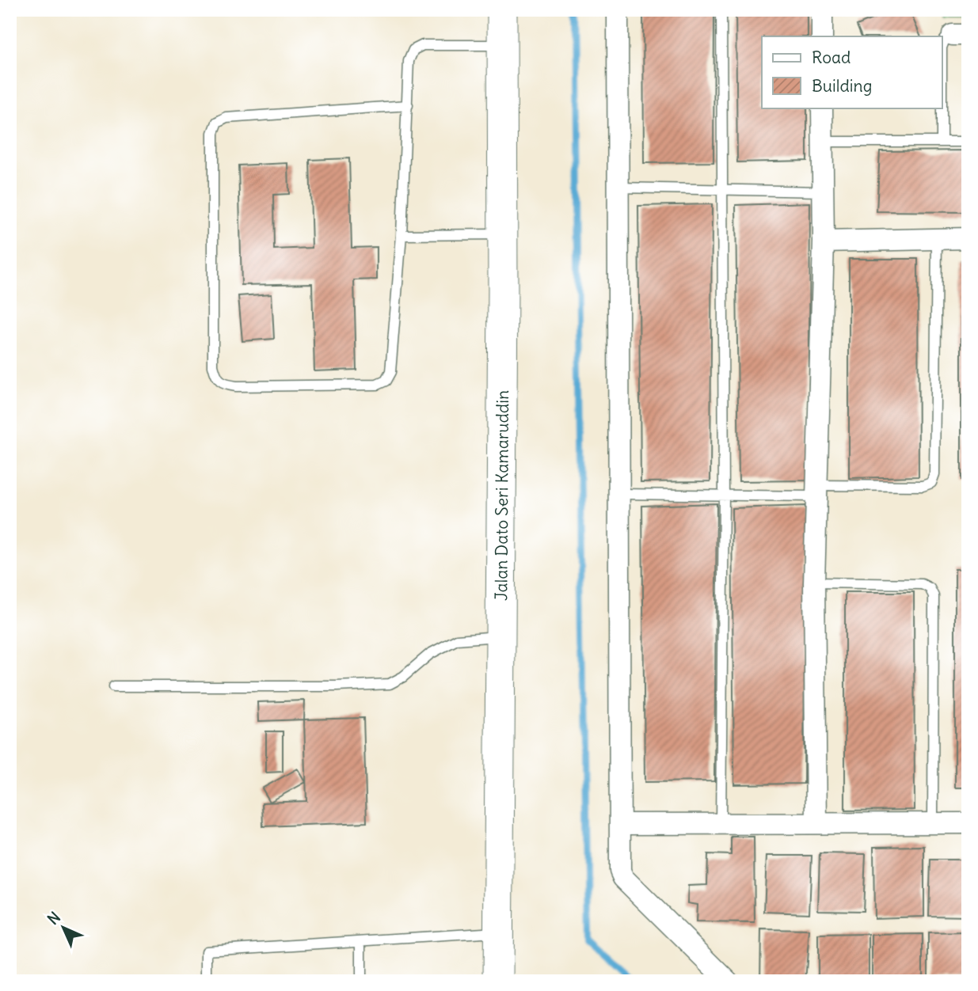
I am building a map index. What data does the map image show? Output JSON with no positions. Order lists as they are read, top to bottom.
{
  "streets": {
    "street": ["Jalan Dato Seri Kamaruddin"]
  },
  "legend": ["Road", "Building"],
  "north": "top left"
}
